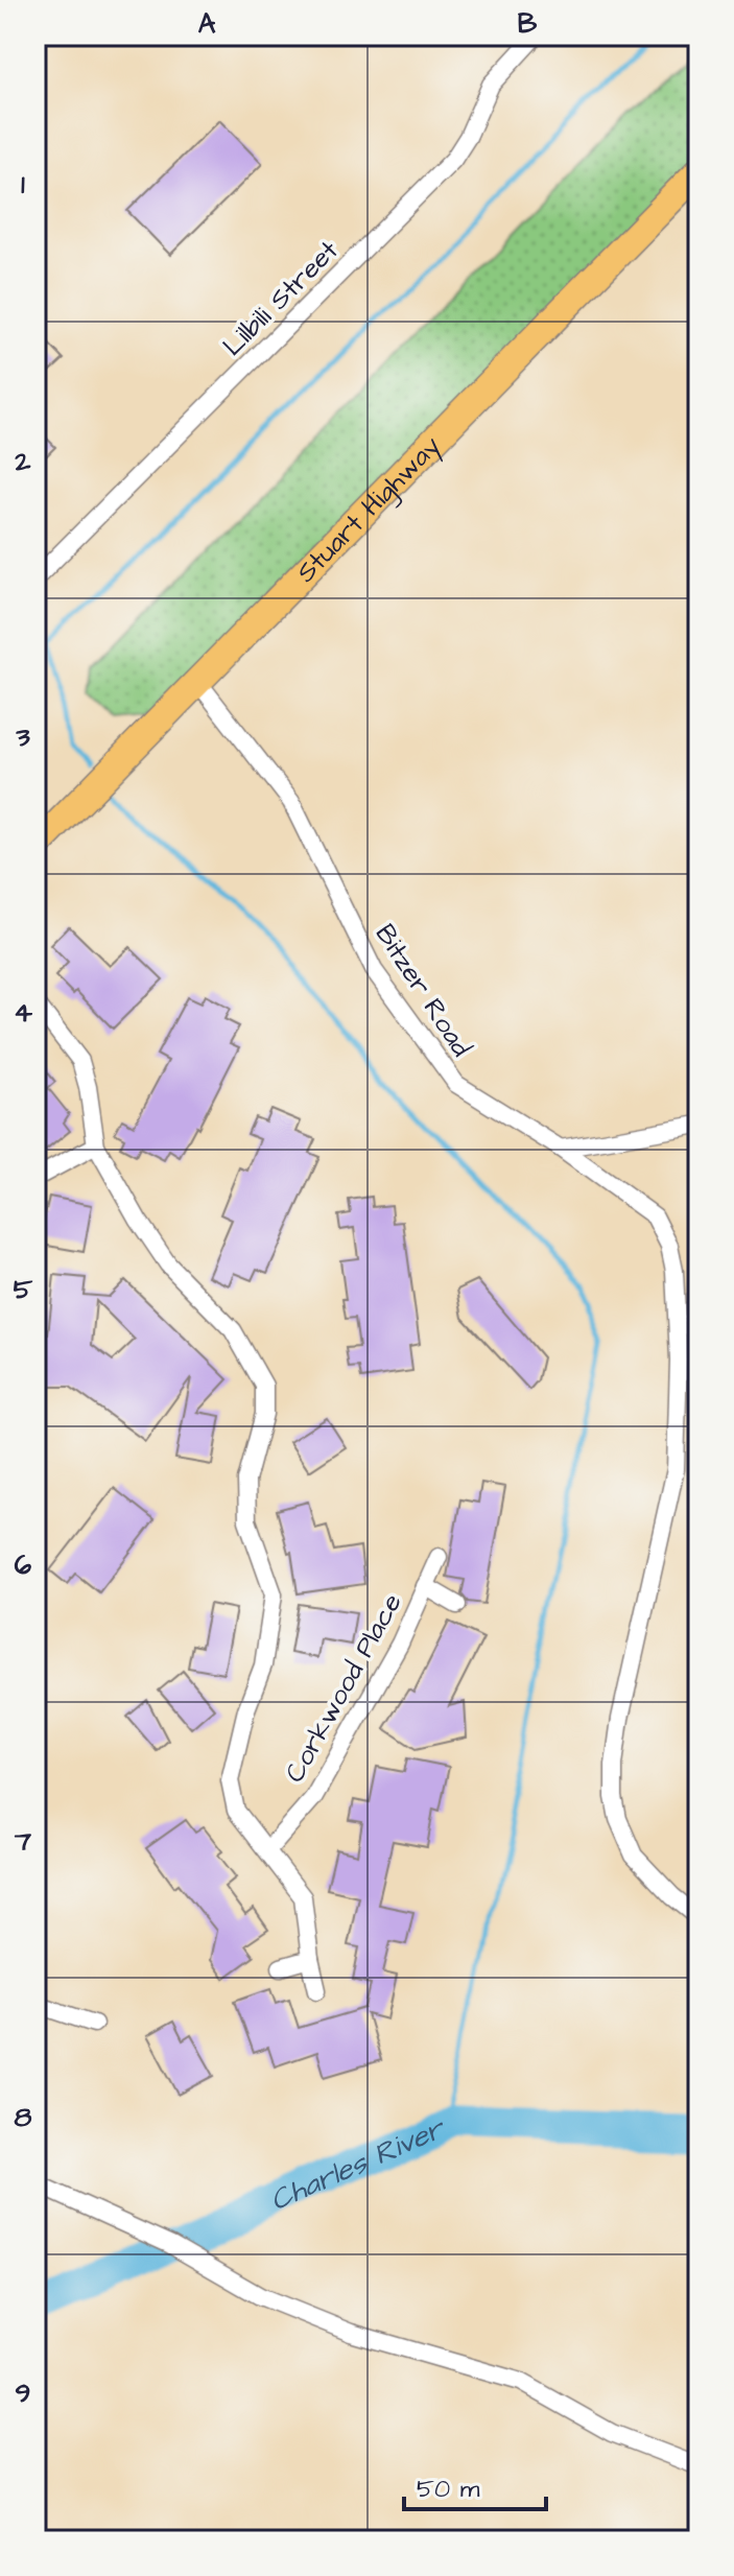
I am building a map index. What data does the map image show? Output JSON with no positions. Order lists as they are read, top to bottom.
{
  "streets": {
    "highway": ["Stuart Highway"],
    "street": ["Lilbili Street", "Bitzer Road", "Corkwood Place"]
  },
  "crossings": [
    ["Stuart Highway", "Bitzer Road"]
  ],
  "water": ["Charles River"],
  "scale_bar": "50 m",
  "grid": {
    "columns": ["A", "B"],
    "rows": [
      "1",
      "2",
      "3",
      "4",
      "5",
      "6",
      "7",
      "8",
      "9"
    ]
  }
}
